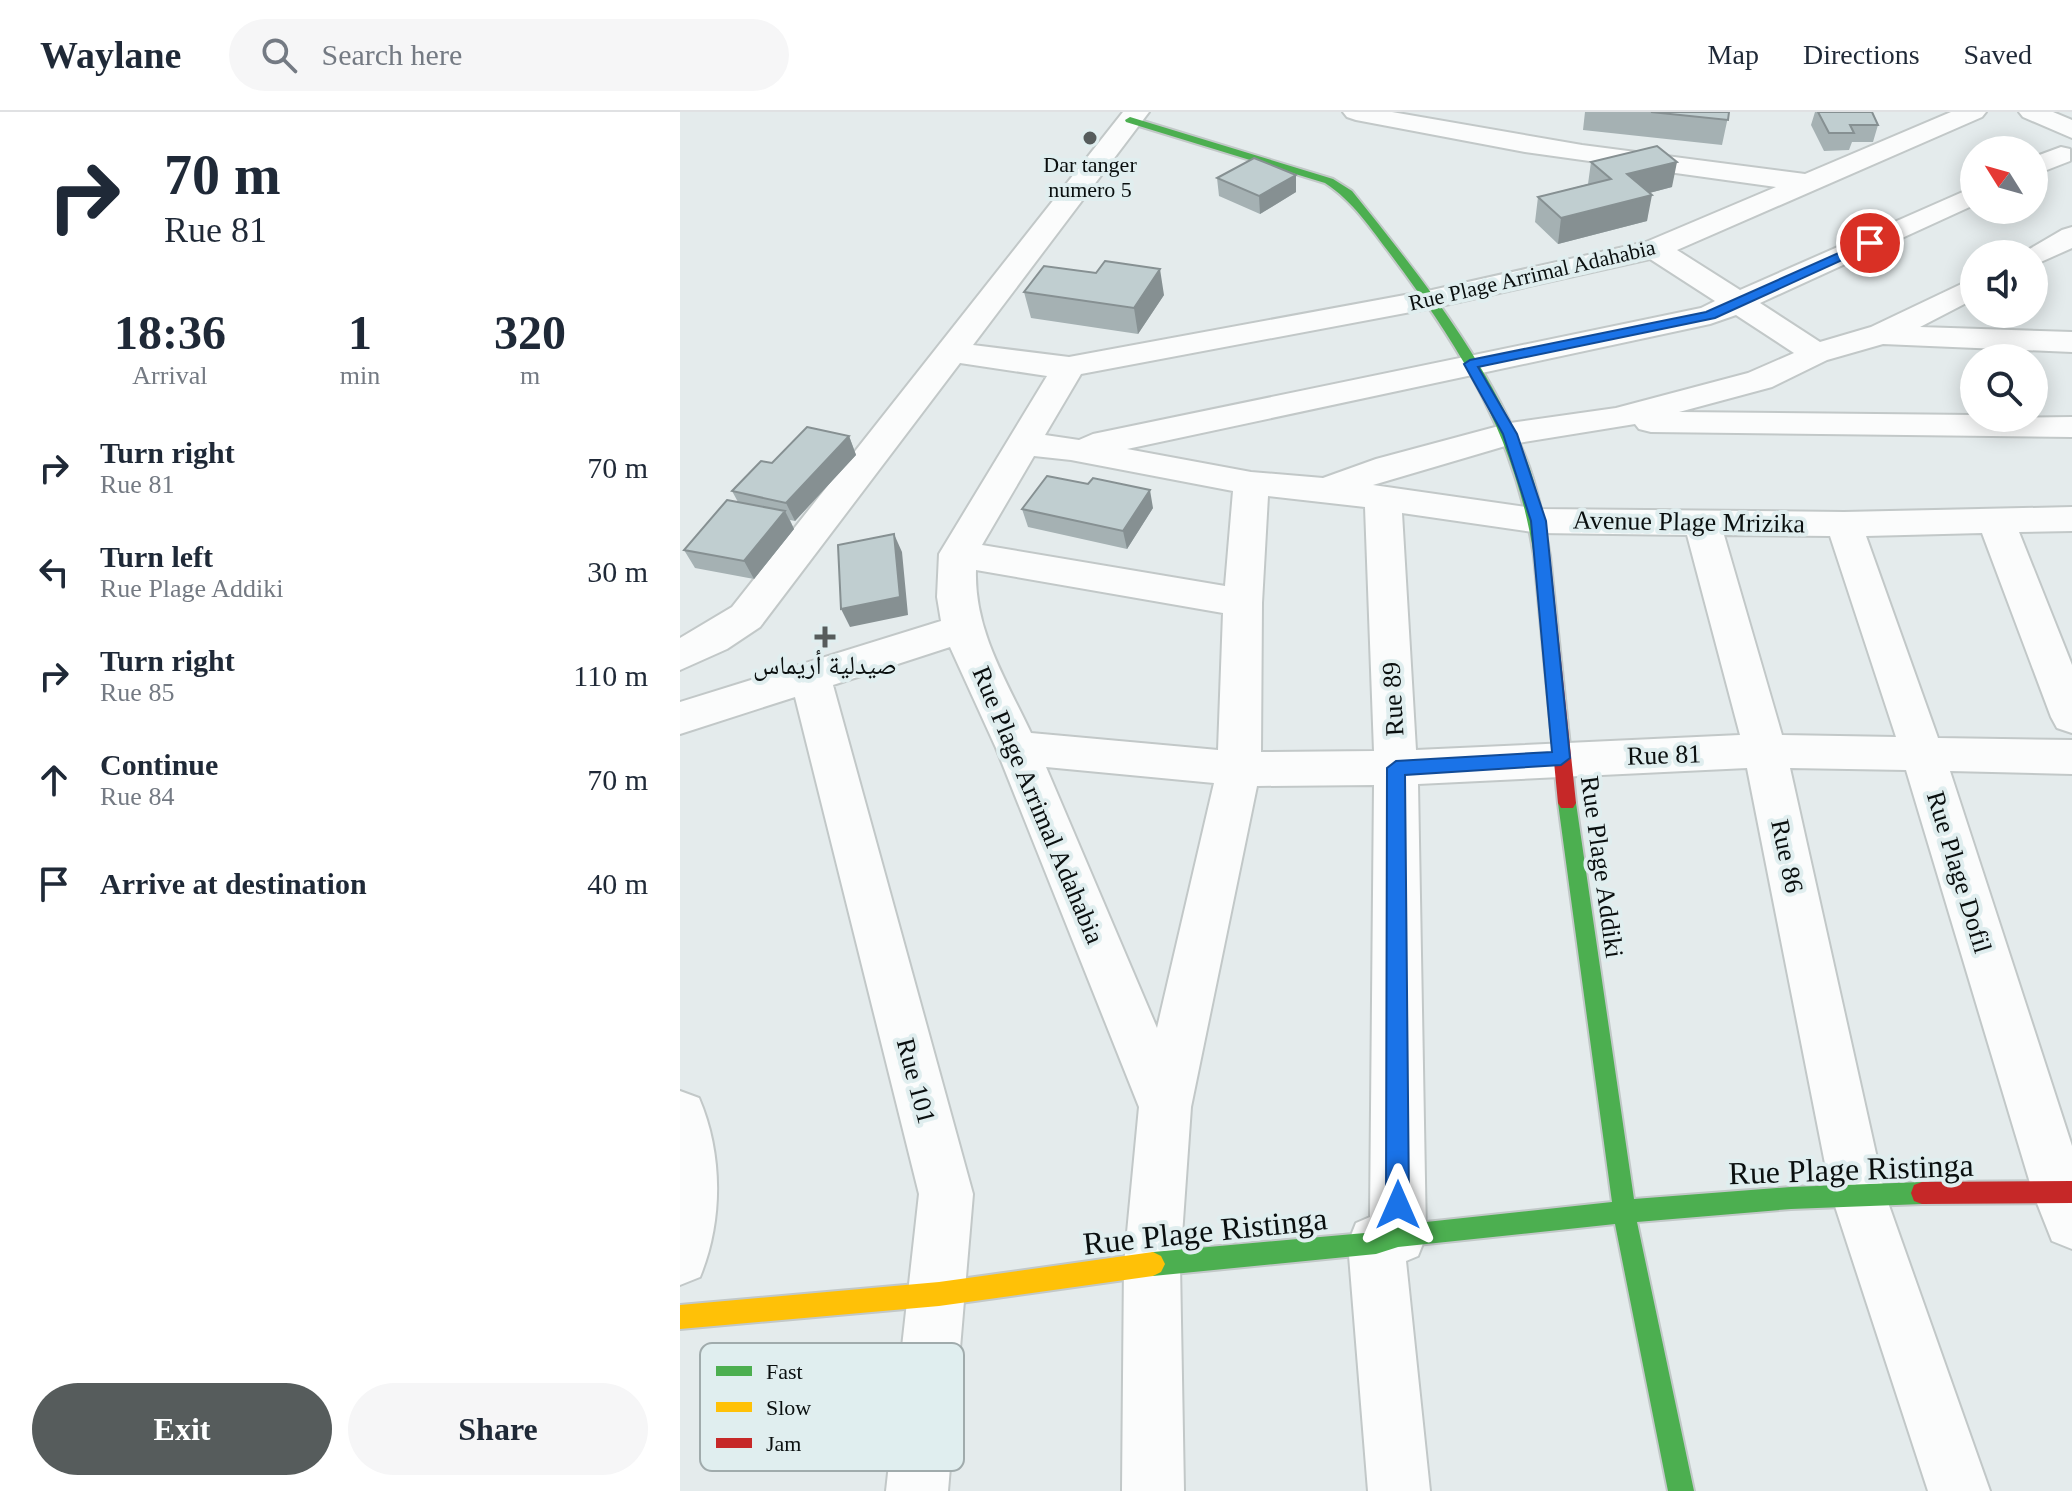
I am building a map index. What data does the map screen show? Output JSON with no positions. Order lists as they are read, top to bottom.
{
  "streets": {
    "street": [
      "Rue Plage Arrimal Adahabia",
      "Avenue Plage Mrizika",
      "Rue 89",
      "Rue 81",
      "Rue 86",
      "Rue Plage Addiki",
      "Rue Plage Dofil",
      "Rue 101",
      "Rue Plage Ristinga"
    ]
  },
  "crossings": [
    ["Rue Plage Arrimal Adahabia", "Avenue Plage Mrizika"],
    ["Rue Plage Arrimal Adahabia", "Rue 81"],
    ["Rue Plage Arrimal Adahabia", "Rue Plage Addiki"],
    ["Rue Plage Arrimal Adahabia", "Rue Plage Ristinga"],
    ["Avenue Plage Mrizika", "Rue 89"],
    ["Avenue Plage Mrizika", "Rue 86"],
    ["Avenue Plage Mrizika", "Rue Plage Addiki"],
    ["Avenue Plage Mrizika", "Rue Plage Dofil"],
    ["Rue 89", "Rue 81"],
    ["Rue 89", "Rue Plage Ristinga"],
    ["Rue 81", "Rue 86"],
    ["Rue 81", "Rue Plage Addiki"],
    ["Rue 81", "Rue Plage Dofil"],
    ["Rue 86", "Rue Plage Ristinga"],
    ["Rue Plage Addiki", "Rue Plage Ristinga"],
    ["Rue Plage Dofil", "Rue Plage Ristinga"],
    ["Rue 101", "Rue Plage Ristinga"]
  ],
  "places": {
    "other": ["Dar tanger numero 5"],
    "health": ["صيدلية أريماس"]
  },
  "legend": ["Fast", "Slow", "Jam"],
  "north": "top left",
  "page": {
    "header": "Waylane",
    "search": "Search here",
    "nav": ["Map", "Directions", "Saved"],
    "turn": ["70 m", "Rue 81"],
    "eta": [
      "18:36",
      "Arrival",
      "1",
      "min",
      "320",
      "m"
    ],
    "list": [
      {
        "name": "Turn right",
        "note": "Rue 81",
        "value": "70 m"
      },
      {
        "name": "Turn left",
        "note": "Rue Plage Addiki",
        "value": "30 m"
      },
      {
        "name": "Turn right",
        "note": "Rue 85",
        "value": "110 m"
      },
      {
        "name": "Continue",
        "note": "Rue 84",
        "value": "70 m"
      },
      {
        "name": "Arrive at destination",
        "value": "40 m"
      }
    ],
    "buttons": ["Exit", "Share"]
  }
}
